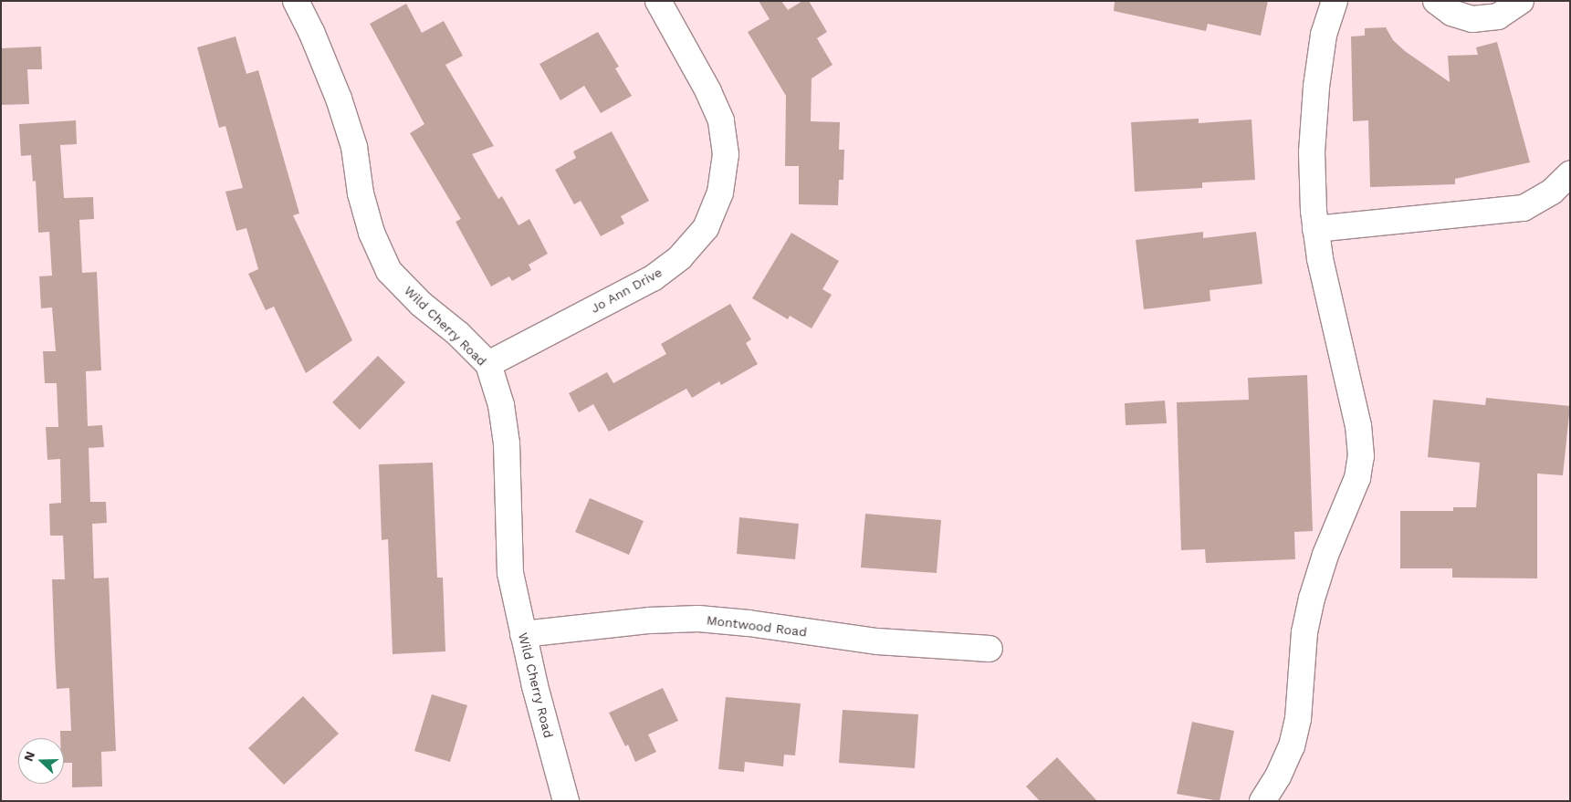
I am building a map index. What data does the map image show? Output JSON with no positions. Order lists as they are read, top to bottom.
{
  "streets": {
    "street": ["Jo Ann Drive", "Wild Cherry Road", "Montwood Road"]
  },
  "crossings": [
    ["Jo Ann Drive", "Wild Cherry Road"],
    ["Wild Cherry Road", "Montwood Road"]
  ],
  "north": "left"
}
